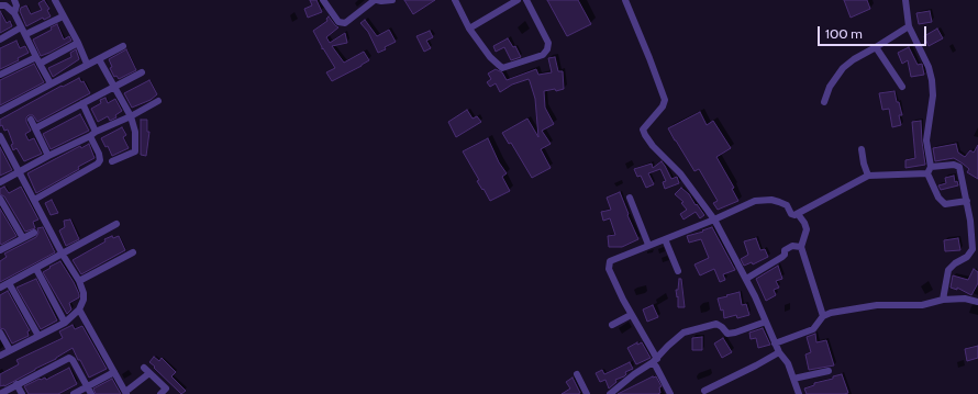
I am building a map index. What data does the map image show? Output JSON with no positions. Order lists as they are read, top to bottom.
{
  "scale_bar": "100 m"
}
